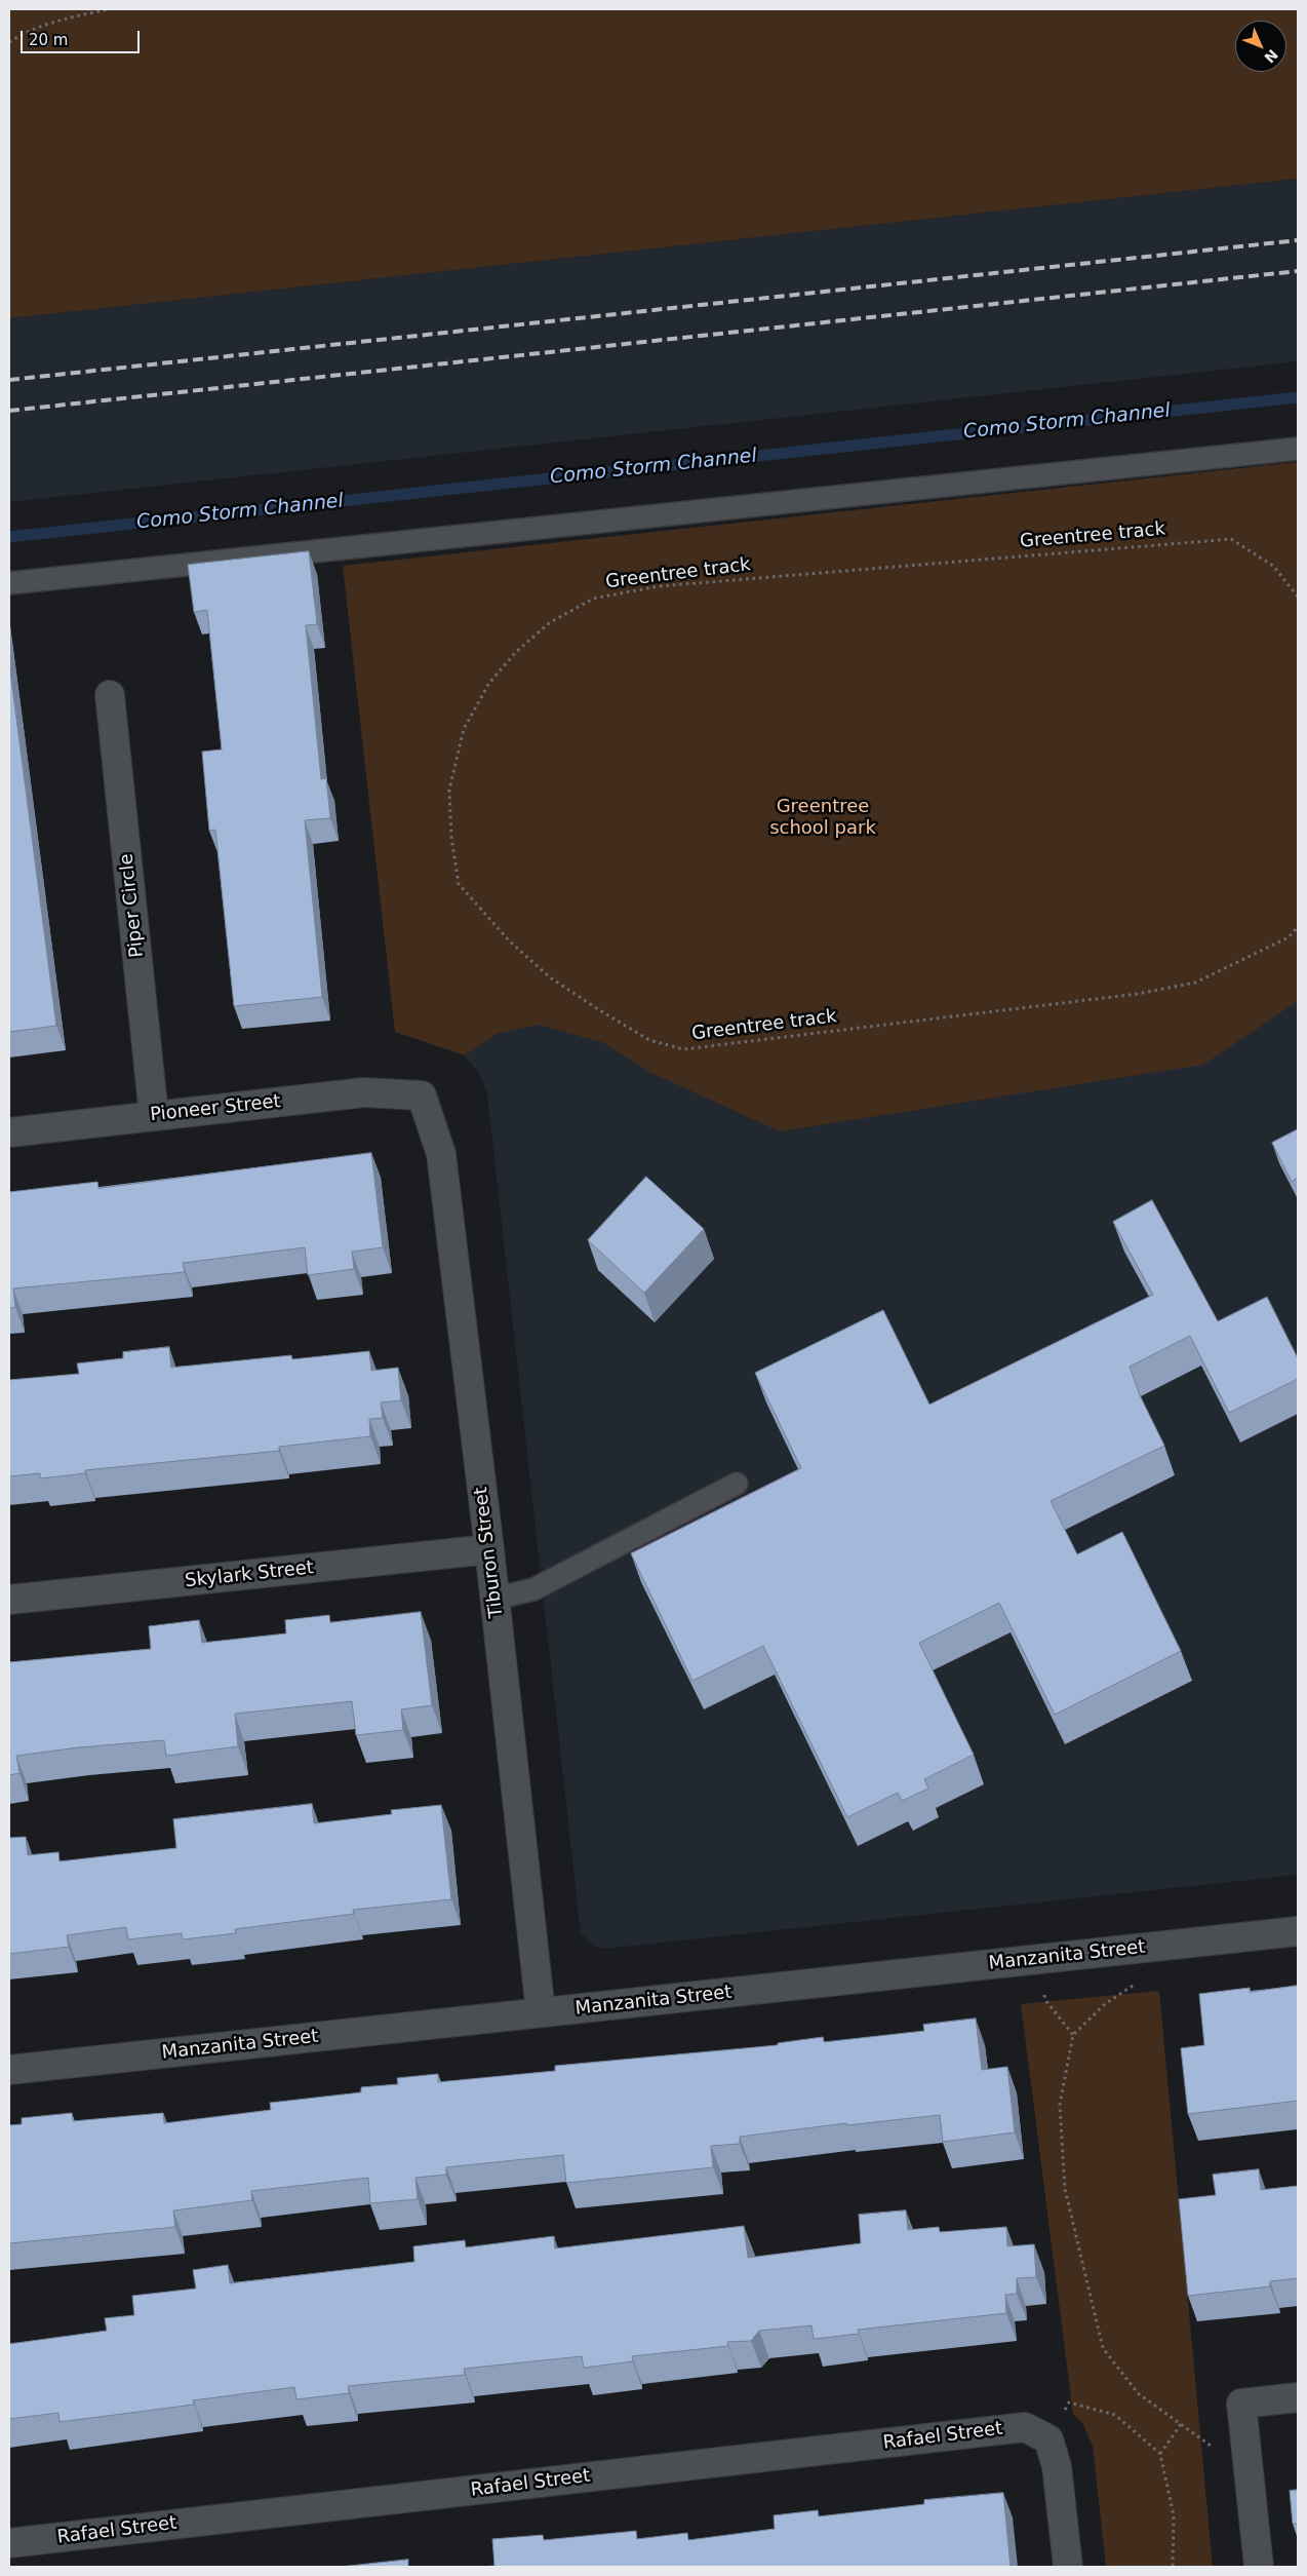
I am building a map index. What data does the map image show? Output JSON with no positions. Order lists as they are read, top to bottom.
{
  "streets": {
    "street": [
      "Piper Circle",
      "Pioneer Street",
      "Tiburon Street",
      "Skylark Street",
      "Manzanita Street",
      "Rafael Street"
    ],
    "path": ["Greentree track"]
  },
  "crossings": [
    ["Piper Circle", "Pioneer Street"],
    ["Pioneer Street", "Tiburon Street"],
    ["Tiburon Street", "Skylark Street"],
    ["Tiburon Street", "Manzanita Street"]
  ],
  "water": ["Como Storm Channel"],
  "parks": ["Greentree school park"],
  "scale_bar": "20 m",
  "north": "bottom right"
}
